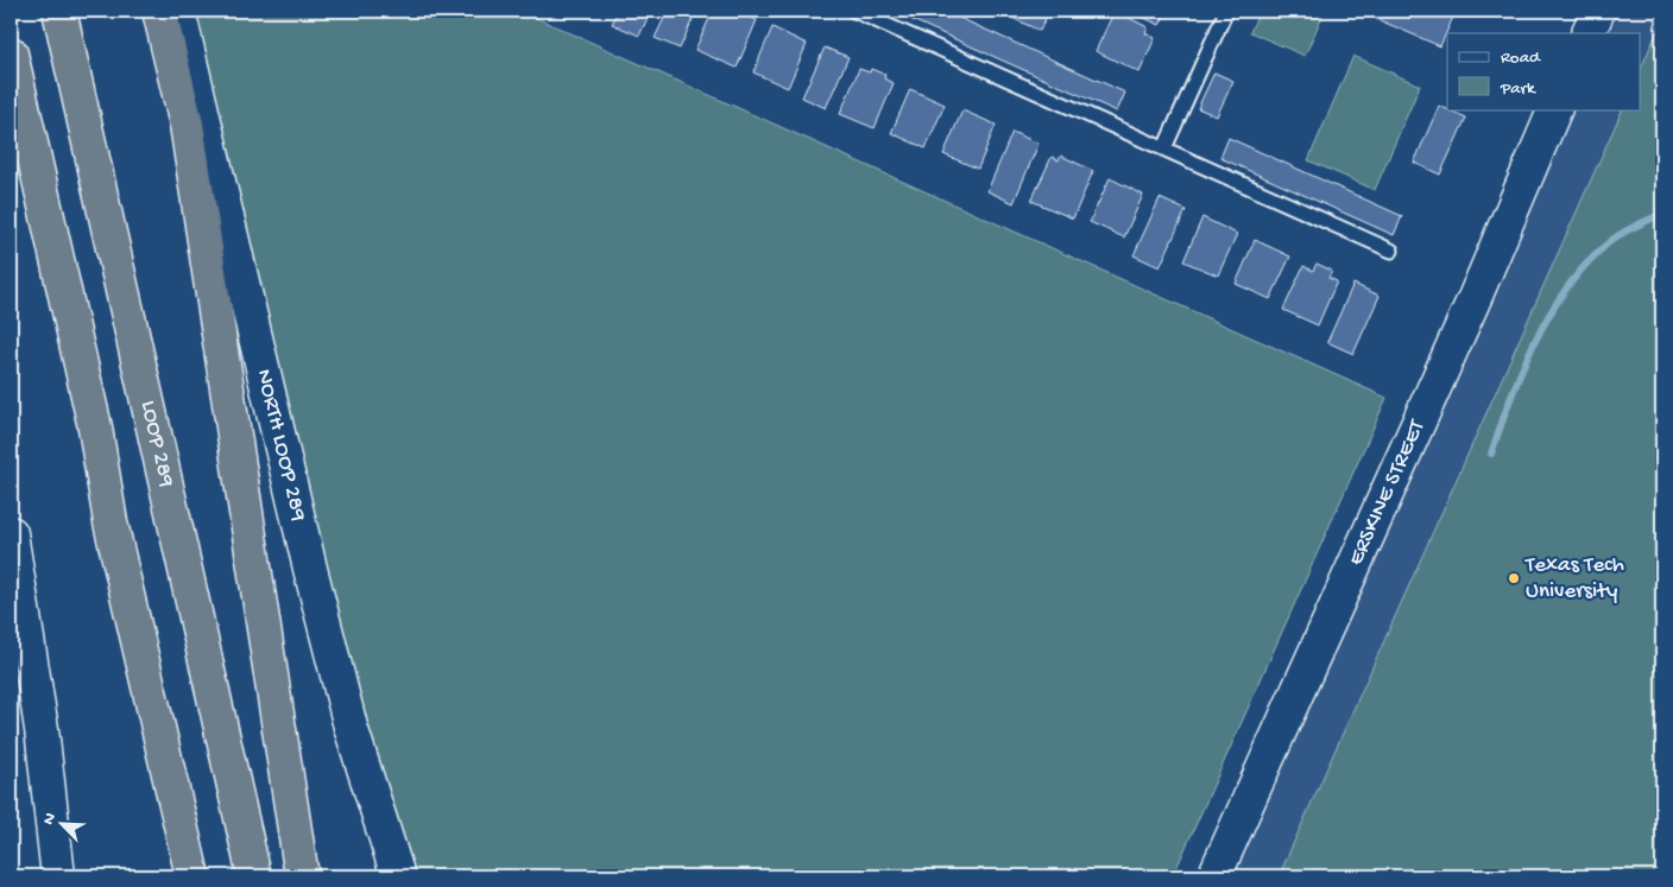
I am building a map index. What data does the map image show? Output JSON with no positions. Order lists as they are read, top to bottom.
{
  "streets": {
    "highway": ["LOOP 289"],
    "main road": ["NORTH LOOP 289", "ERSKINE STREET"]
  },
  "places": ["Texas Tech University"],
  "legend": ["Road", "Park"],
  "north": "top left"
}
